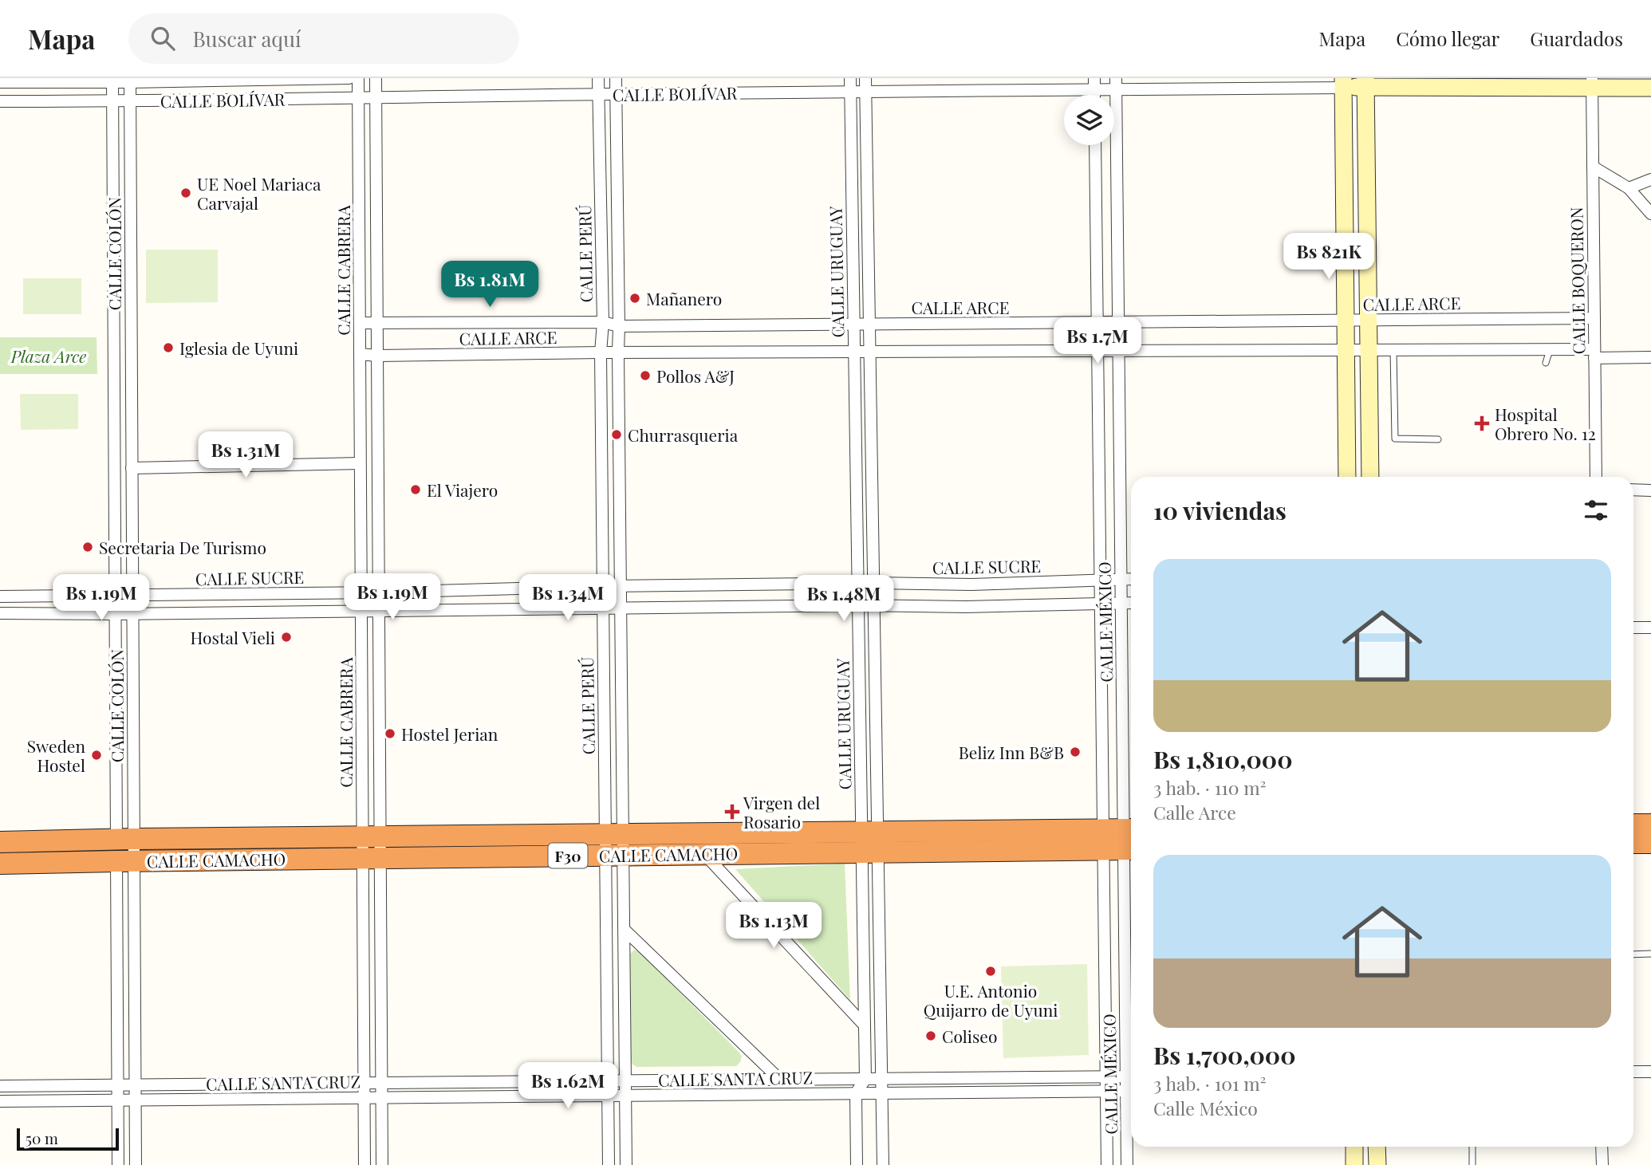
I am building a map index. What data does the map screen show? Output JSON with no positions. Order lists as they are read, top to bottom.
{
  "streets": {
    "highway": ["CALLE CAMACHO", "F30"],
    "main road": ["CALLE BOLÍVAR"],
    "street": [
      "CALLE COLÓN",
      "CALLE PERÚ",
      "CALLE CABRERA",
      "CALLE URUGUAY",
      "CALLE BOQUERON",
      "CALLE ARCE",
      "CALLE SUCRE",
      "CALLE MÉXICO",
      "CALLE SANTA CRUZ"
    ]
  },
  "crossings": [
    ["CALLE BOLÍVAR", "CALLE COLÓN"],
    ["CALLE BOLÍVAR", "CALLE PERÚ"],
    ["CALLE BOLÍVAR", "CALLE CABRERA"],
    ["CALLE BOLÍVAR", "CALLE URUGUAY"],
    ["CALLE BOLÍVAR", "CALLE BOQUERON"],
    ["CALLE BOLÍVAR", "CALLE MÉXICO"],
    ["CALLE COLÓN", "CALLE SUCRE"],
    ["CALLE COLÓN", "CALLE CAMACHO"],
    ["CALLE COLÓN", "CALLE SANTA CRUZ"],
    ["CALLE PERÚ", "CALLE ARCE"],
    ["CALLE PERÚ", "CALLE SUCRE"],
    ["CALLE PERÚ", "CALLE CAMACHO"],
    ["CALLE PERÚ", "CALLE SANTA CRUZ"],
    ["CALLE CABRERA", "CALLE ARCE"],
    ["CALLE CABRERA", "CALLE SUCRE"],
    ["CALLE CABRERA", "CALLE CAMACHO"],
    ["CALLE CABRERA", "CALLE SANTA CRUZ"],
    ["CALLE URUGUAY", "CALLE ARCE"],
    ["CALLE URUGUAY", "CALLE SUCRE"],
    ["CALLE URUGUAY", "CALLE CAMACHO"],
    ["CALLE URUGUAY", "CALLE SANTA CRUZ"],
    ["CALLE BOQUERON", "CALLE ARCE"],
    ["CALLE ARCE", "CALLE MÉXICO"],
    ["CALLE SUCRE", "CALLE MÉXICO"],
    ["CALLE MÉXICO", "CALLE CAMACHO"],
    ["CALLE MÉXICO", "CALLE SANTA CRUZ"]
  ],
  "parks": ["Plaza Arce"],
  "places": {
    "other": [
      "UE Noel Mariaca Carvajal",
      "Mañanero",
      "Iglesia de Uyuni",
      "Pollos A&J",
      "Churrasqueria",
      "El Viajero",
      "Secretaria De Turismo",
      "Hostal Vieli",
      "Hostel Jerian",
      "Beliz Inn B&B",
      "Sweden Hostel",
      "U.E. Antonio Quijarro de Uyuni",
      "Coliseo"
    ],
    "health": ["Hospital Obrero No. 12", "Virgen del Rosario"]
  },
  "scale_bar": "50 m",
  "page": {
    "header": "Mapa",
    "search": "Buscar aquí",
    "nav": ["Mapa", "Cómo llegar", "Guardados"],
    "price": [
      "Bs 821K",
      "Bs 1.81M",
      "Bs 1.7M",
      "Bs 1.31M",
      "Bs 1.19M",
      "Bs 1.19M",
      "Bs 1.34M",
      "Bs 1.48M",
      "Bs 1.13M",
      "Bs 1.62M"
    ],
    "heading": "10 viviendas",
    "list": [
      {
        "name": "Bs 1,810,000",
        "note": "3 hab. · 110 m² · Calle Arce"
      },
      {
        "name": "Bs 1,700,000",
        "note": "3 hab. · 101 m² · Calle México"
      }
    ],
    "scale": "50 m"
  }
}
